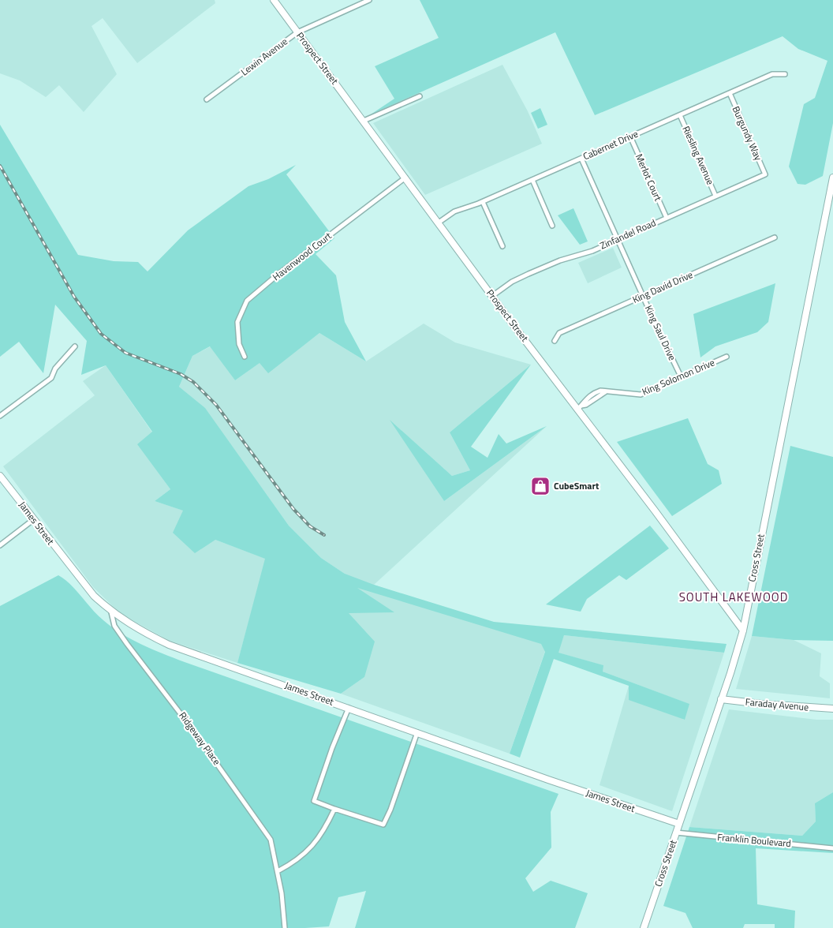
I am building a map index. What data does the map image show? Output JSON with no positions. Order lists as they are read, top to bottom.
{
  "streets": {
    "street": [
      "Lewin Avenue",
      "Prospect Street",
      "Burgundy Way",
      "Cabernet Drive",
      "Riesling Avenue",
      "Merlot Court",
      "Zinfandel Road",
      "Havenwood Court",
      "King David Drive",
      "King Saul Drive",
      "King Solomon Drive",
      "James Street",
      "Cross Street",
      "Faraday Avenue",
      "Ridgeway Place",
      "Franklin Boulevard"
    ]
  },
  "crossings": [
    ["Lewin Avenue", "Prospect Street"],
    ["Prospect Street", "Cabernet Drive"],
    ["Prospect Street", "Zinfandel Road"],
    ["Prospect Street", "Havenwood Court"],
    ["Prospect Street", "King Solomon Drive"],
    ["Prospect Street", "Cross Street"],
    ["Burgundy Way", "Cabernet Drive"],
    ["Burgundy Way", "Zinfandel Road"],
    ["Cabernet Drive", "Riesling Avenue"],
    ["Cabernet Drive", "Merlot Court"],
    ["Cabernet Drive", "King Saul Drive"],
    ["Riesling Avenue", "Zinfandel Road"],
    ["Merlot Court", "Zinfandel Road"],
    ["Zinfandel Road", "King Saul Drive"],
    ["King David Drive", "King Saul Drive"],
    ["King Saul Drive", "King Solomon Drive"],
    ["James Street", "Cross Street"],
    ["James Street", "Ridgeway Place"],
    ["Cross Street", "Faraday Avenue"],
    ["Cross Street", "Franklin Boulevard"]
  ],
  "districts": ["SOUTH LAKEWOOD"],
  "places": {
    "shop": ["CubeSmart"]
  }
}
